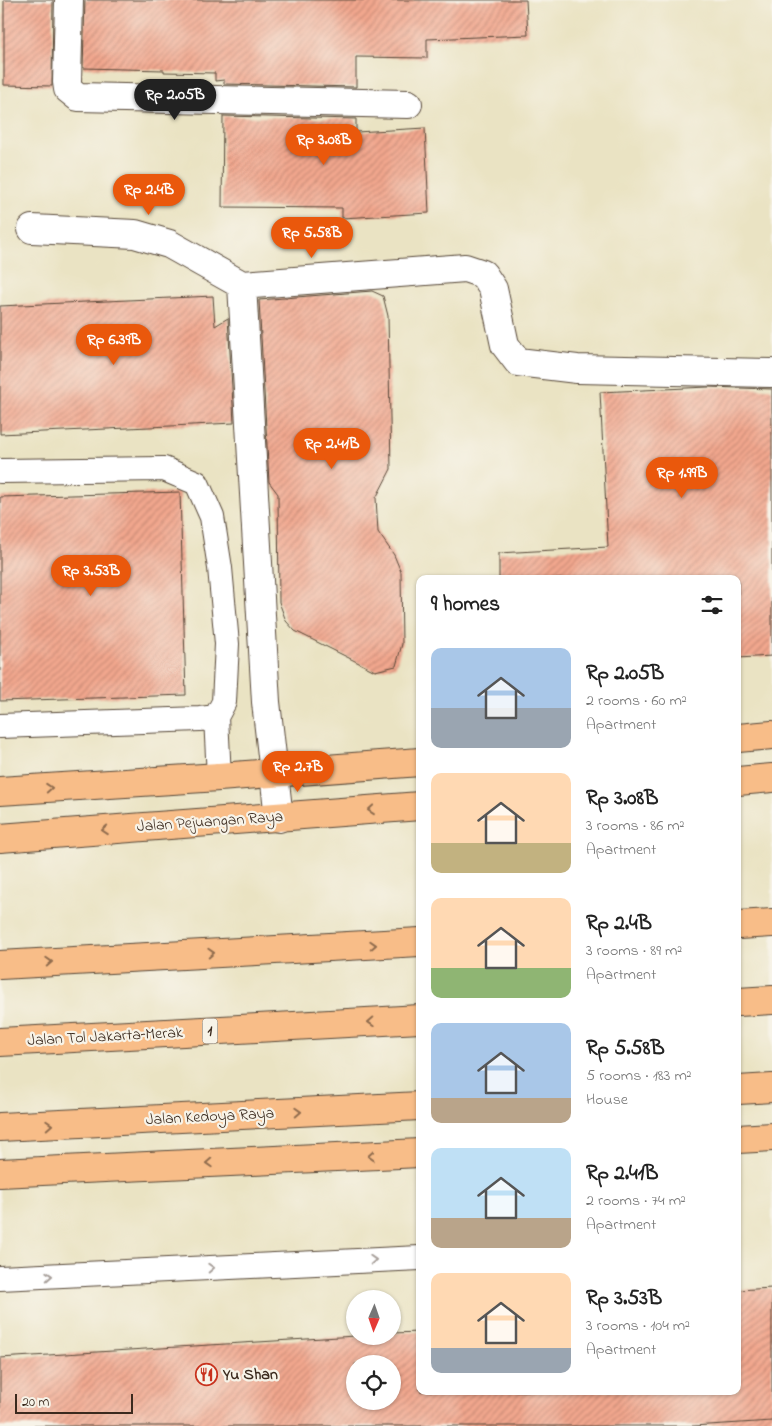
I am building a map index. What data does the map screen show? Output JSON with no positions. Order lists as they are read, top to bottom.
{
  "streets": {
    "main road": [
      "Jalan Pejuangan Raya",
      "1",
      "Jalan Tol Jakarta–Merak",
      "Jalan Kedoya Raya"
    ]
  },
  "places": {
    "restaurant": ["Yu Shan"]
  },
  "scale_bar": "20 m",
  "north": "bottom",
  "page": {
    "price": [
      "Rp 2.05B",
      "Rp 3.08B",
      "Rp 2.4B",
      "Rp 5.58B",
      "Rp 6.39B",
      "Rp 2.41B",
      "Rp 1.99B",
      "Rp 3.53B",
      "Rp 2.7B"
    ],
    "heading": "9 homes",
    "list": [
      {
        "name": "Rp 2.05B",
        "note": "2 rooms · 60 m² · Apartment"
      },
      {
        "name": "Rp 3.08B",
        "note": "3 rooms · 86 m² · Apartment"
      },
      {
        "name": "Rp 2.4B",
        "note": "3 rooms · 89 m² · Apartment"
      },
      {
        "name": "Rp 5.58B",
        "note": "5 rooms · 183 m² · House"
      },
      {
        "name": "Rp 2.41B",
        "note": "2 rooms · 74 m² · Apartment"
      },
      {
        "name": "Rp 3.53B",
        "note": "3 rooms · 104 m² · Apartment"
      }
    ],
    "scale": "20 m"
  }
}
